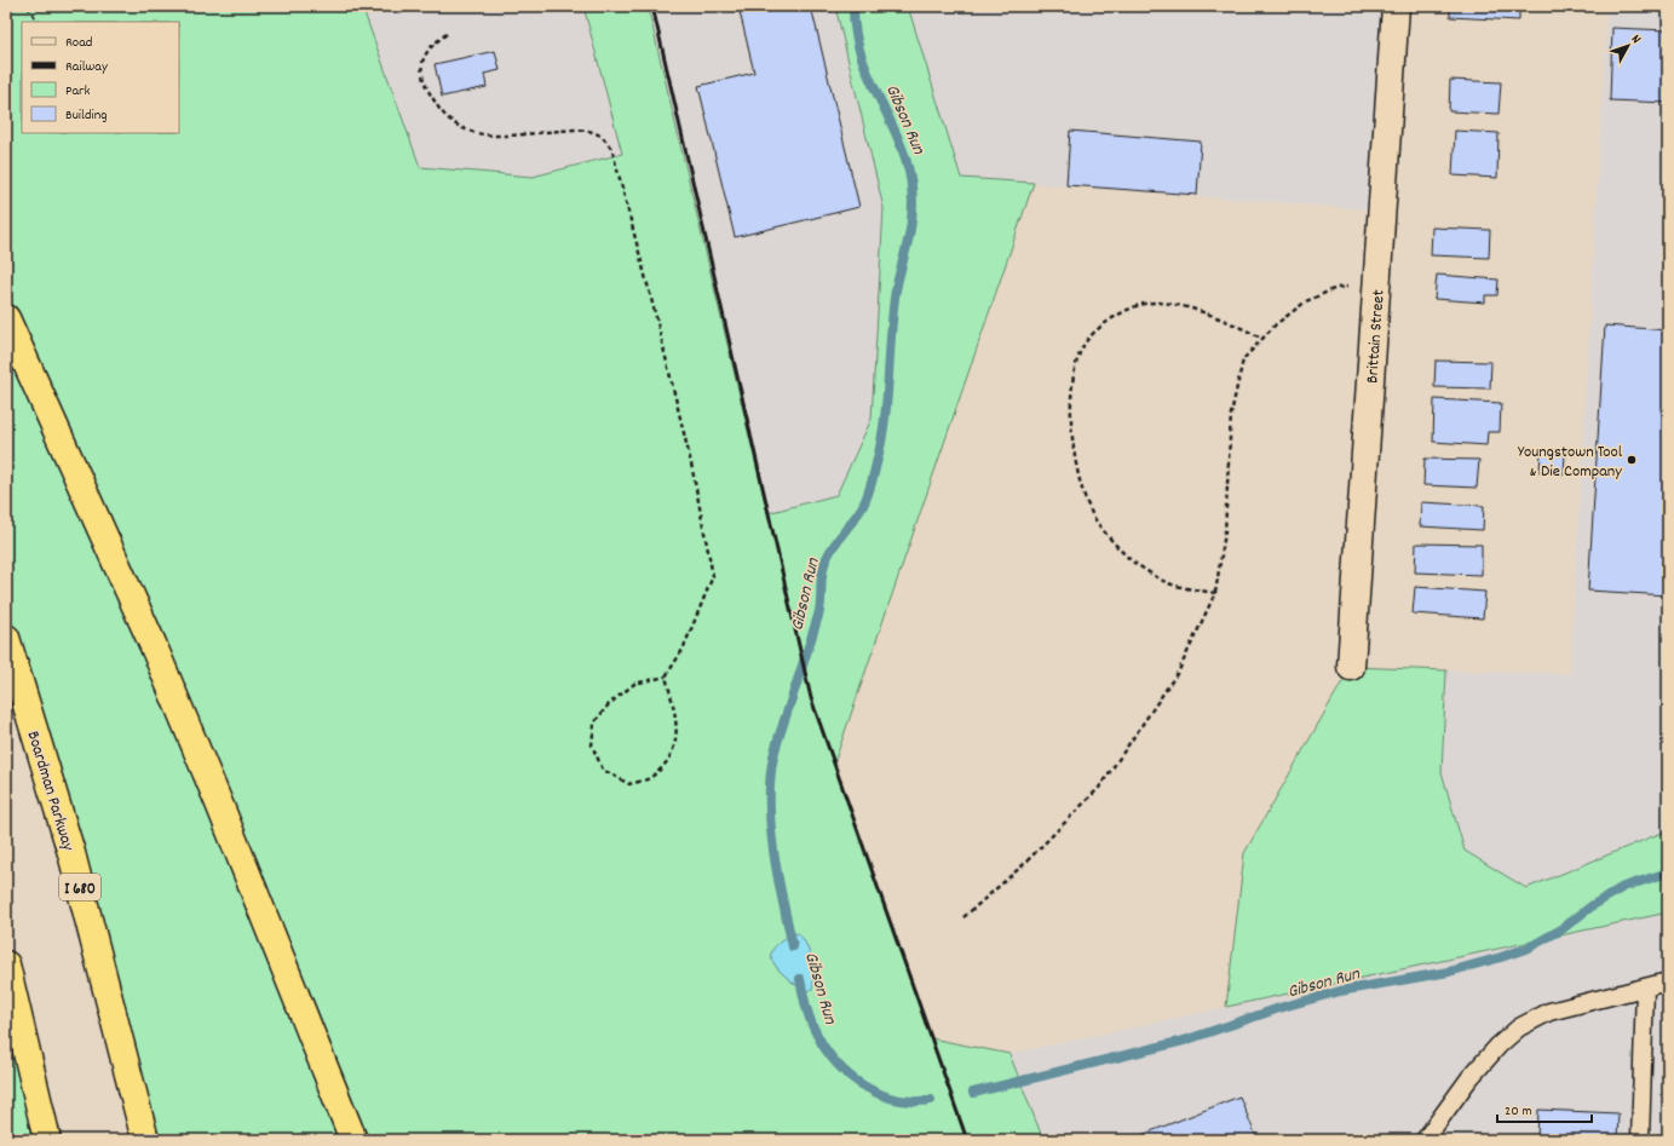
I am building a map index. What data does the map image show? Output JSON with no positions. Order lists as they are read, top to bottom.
{
  "streets": {
    "highway": ["Boardman Parkway", "I 680"],
    "street": ["Brittain Street"]
  },
  "water": ["Gibson Run"],
  "places": ["Youngstown Tool & Die Company"],
  "legend": [
    "Road",
    "Railway",
    "Park",
    "Building"
  ],
  "scale_bar": "20 m",
  "north": "top right"
}
